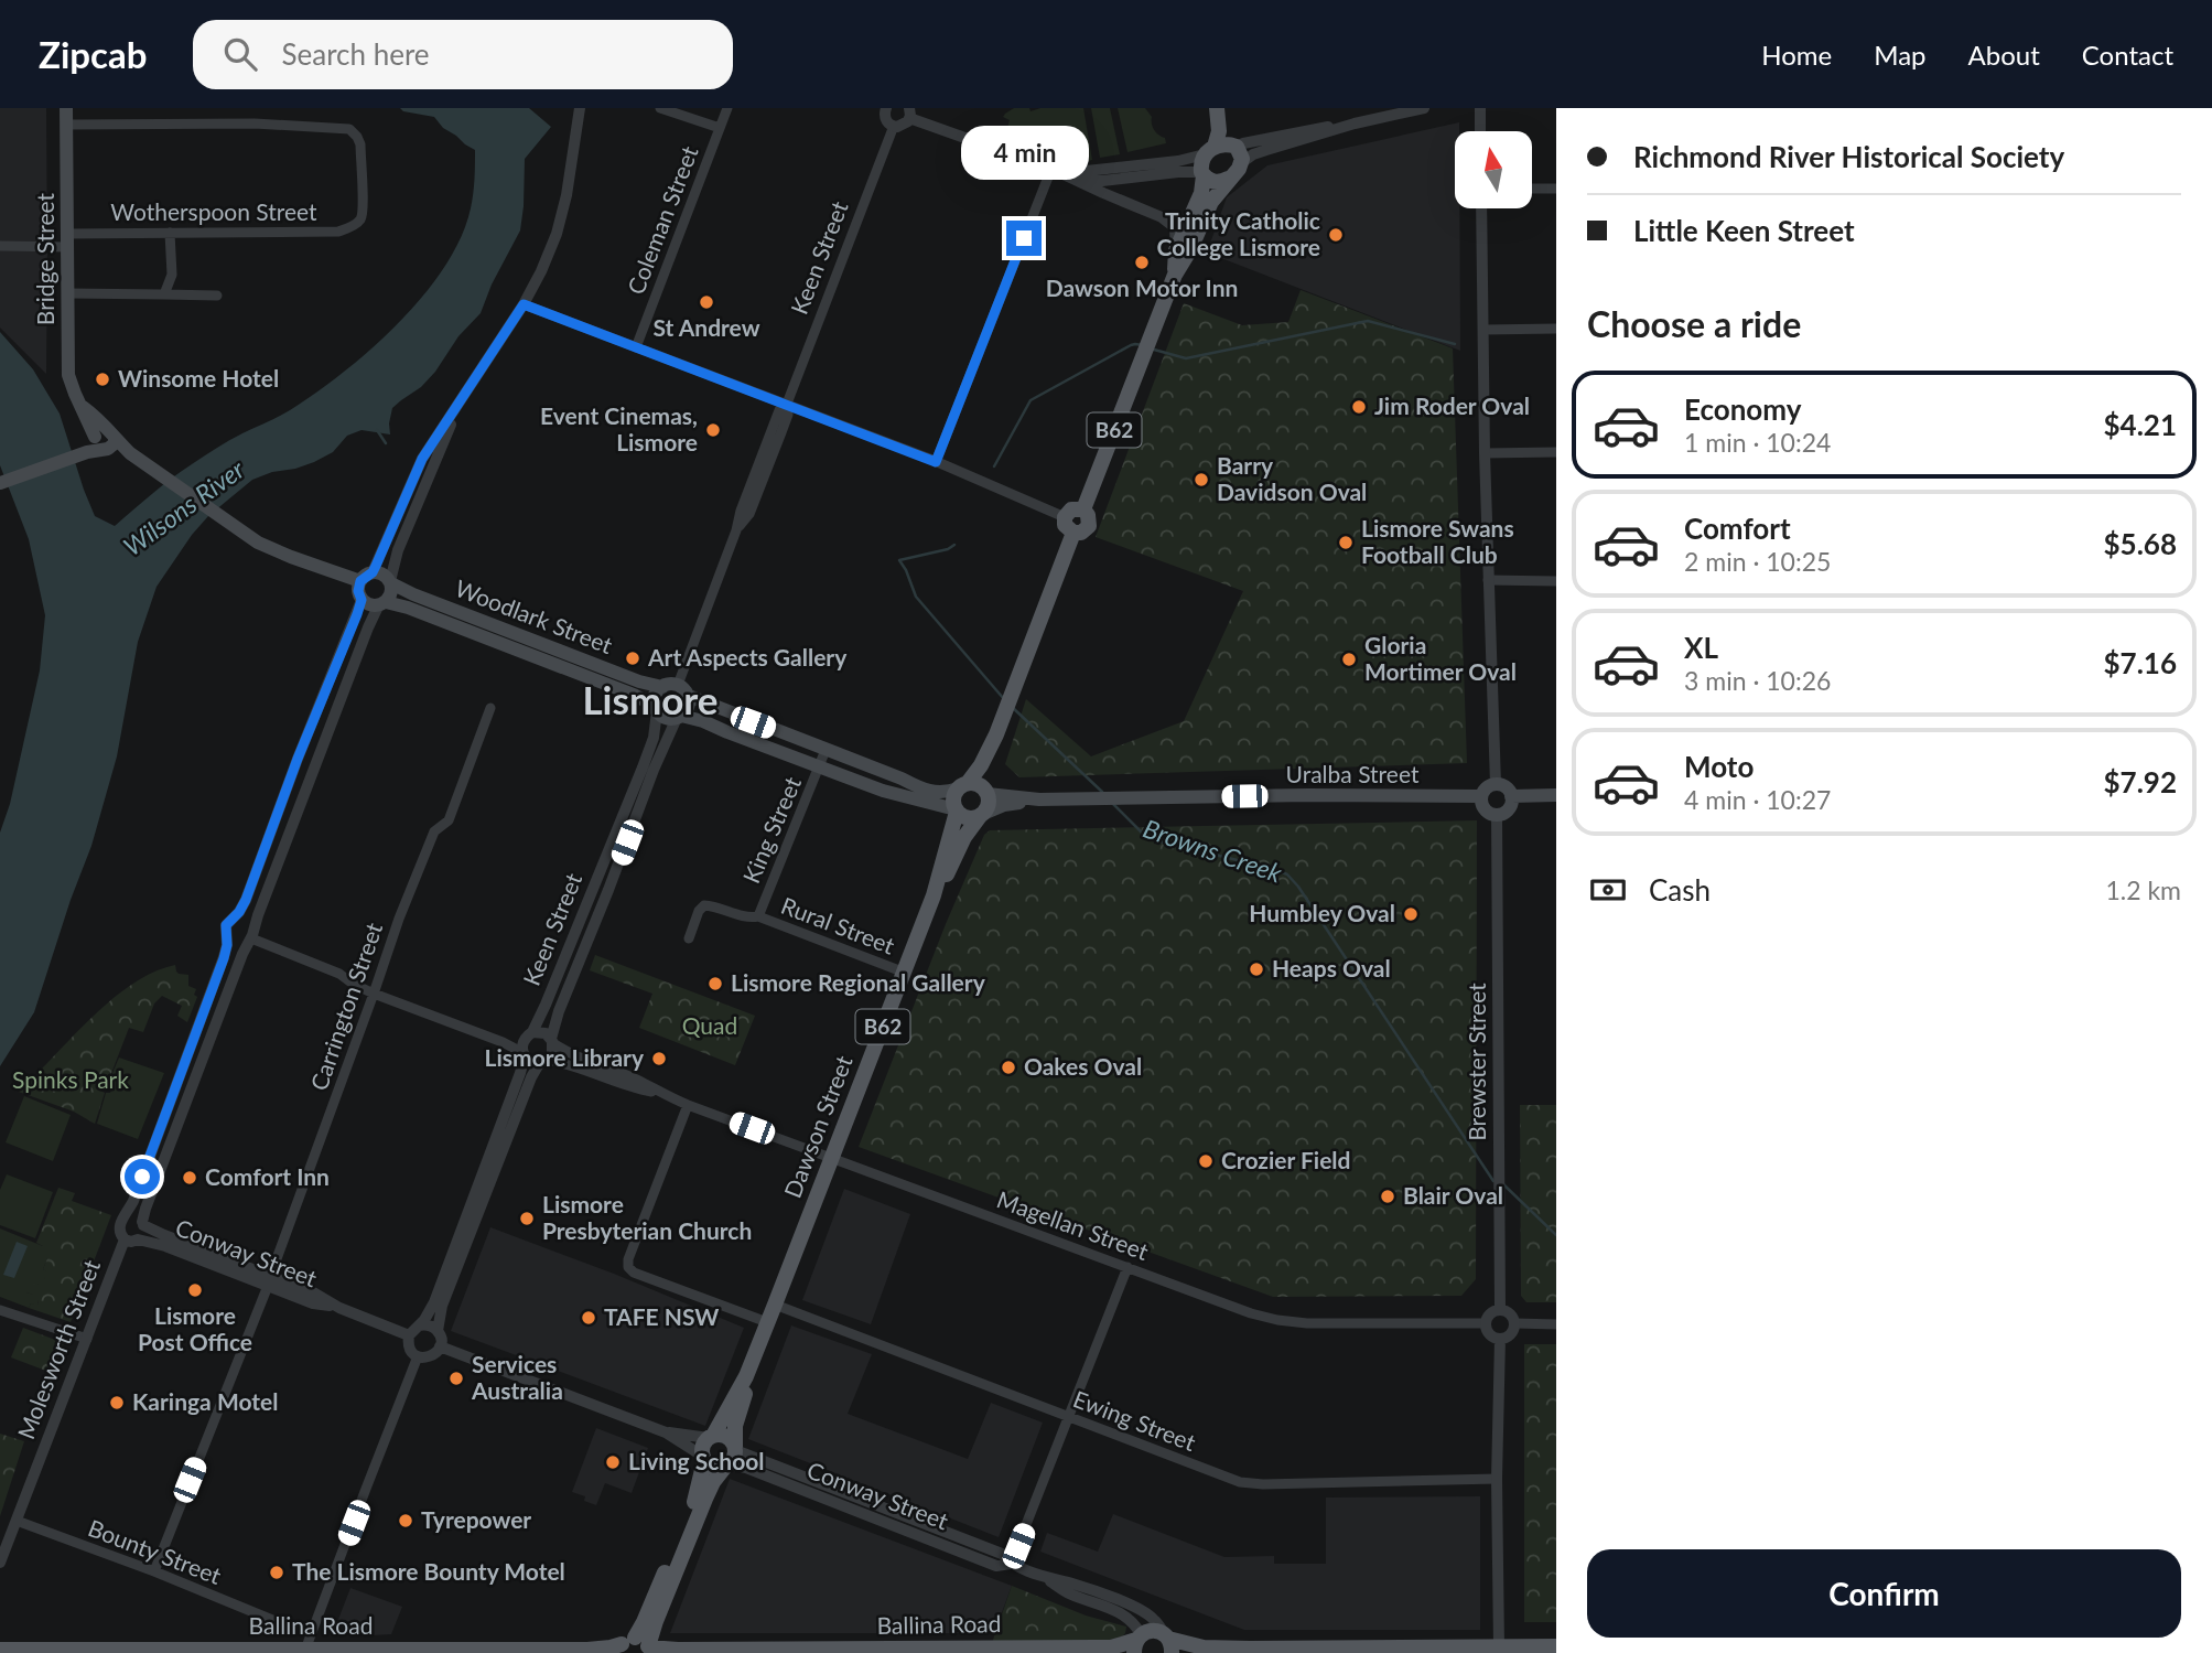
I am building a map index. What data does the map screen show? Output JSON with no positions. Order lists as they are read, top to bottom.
{
  "streets": {
    "main road": [
      "Bridge Street",
      "B62",
      "Woodlark Street",
      "Uralba Street",
      "Dawson Street",
      "Ballina Road"
    ],
    "street": [
      "Wotherspoon Street",
      "Coleman Street",
      "Keen Street",
      "King Street",
      "Rural Street",
      "Carrington Street",
      "Brewster Street",
      "Magellan Street",
      "Conway Street",
      "Molesworth Street",
      "Ewing Street",
      "Bounty Street"
    ]
  },
  "crossings": [
    ["Wotherspoon Street", "Bridge Street"],
    ["Keen Street", "Woodlark Street"],
    ["Keen Street", "Magellan Street"],
    ["Bridge Street", "Woodlark Street"],
    ["B62", "Uralba Street"],
    ["B62", "Dawson Street"],
    ["B62", "Conway Street"],
    ["B62", "Ballina Road"],
    ["Uralba Street", "Brewster Street"],
    ["Uralba Street", "Dawson Street"],
    ["King Street", "Rural Street"],
    ["Rural Street", "Dawson Street"],
    ["Carrington Street", "Conway Street"],
    ["Carrington Street", "Bounty Street"],
    ["Brewster Street", "Magellan Street"],
    ["Dawson Street", "Magellan Street"],
    ["Dawson Street", "Conway Street"],
    ["Dawson Street", "Ewing Street"],
    ["Dawson Street", "Ballina Road"],
    ["Conway Street", "Molesworth Street"],
    ["Conway Street", "Ballina Road"],
    ["Molesworth Street", "Bounty Street"]
  ],
  "districts": ["Lismore"],
  "water": ["Wilsons River", "Browns Creek"],
  "parks": ["Quad", "Spinks Park"],
  "places": [
    "Trinity Catholic College Lismore",
    "Dawson Motor Inn",
    "St Andrew",
    "Winsome Hotel",
    "Jim Roder Oval",
    "Event Cinemas, Lismore",
    "Barry Davidson Oval",
    "Lismore Swans Football Club",
    "Art Aspects Gallery",
    "Gloria Mortimer Oval",
    "Humbley Oval",
    "Heaps Oval",
    "Lismore Regional Gallery",
    "Lismore Library",
    "Oakes Oval",
    "Crozier Field",
    "Comfort Inn",
    "Blair Oval",
    "Lismore Presbyterian Church",
    "Lismore Post Office",
    "TAFE NSW",
    "Services Australia",
    "Karinga Motel",
    "Living School",
    "Tyrepower",
    "The Lismore Bounty Motel"
  ],
  "north": "top",
  "page": {
    "header": "Zipcab",
    "search": "Search here",
    "nav": [
      "Home",
      "Map",
      "About",
      "Contact"
    ],
    "banner": ["Richmond River Historical Society", "Little Keen Street"],
    "bubble": "4 min",
    "heading": "Choose a ride",
    "list": [
      {
        "name": "Economy",
        "note": "1 min · 10:24",
        "value": "$4.21"
      },
      {
        "name": "Comfort",
        "note": "2 min · 10:25",
        "value": "$5.68"
      },
      {
        "name": "XL",
        "note": "3 min · 10:26",
        "value": "$7.16"
      },
      {
        "name": "Moto",
        "note": "4 min · 10:27",
        "value": "$7.92"
      }
    ],
    "pay": ["Cash", "1.2 km"],
    "buttons": "Confirm"
  }
}
